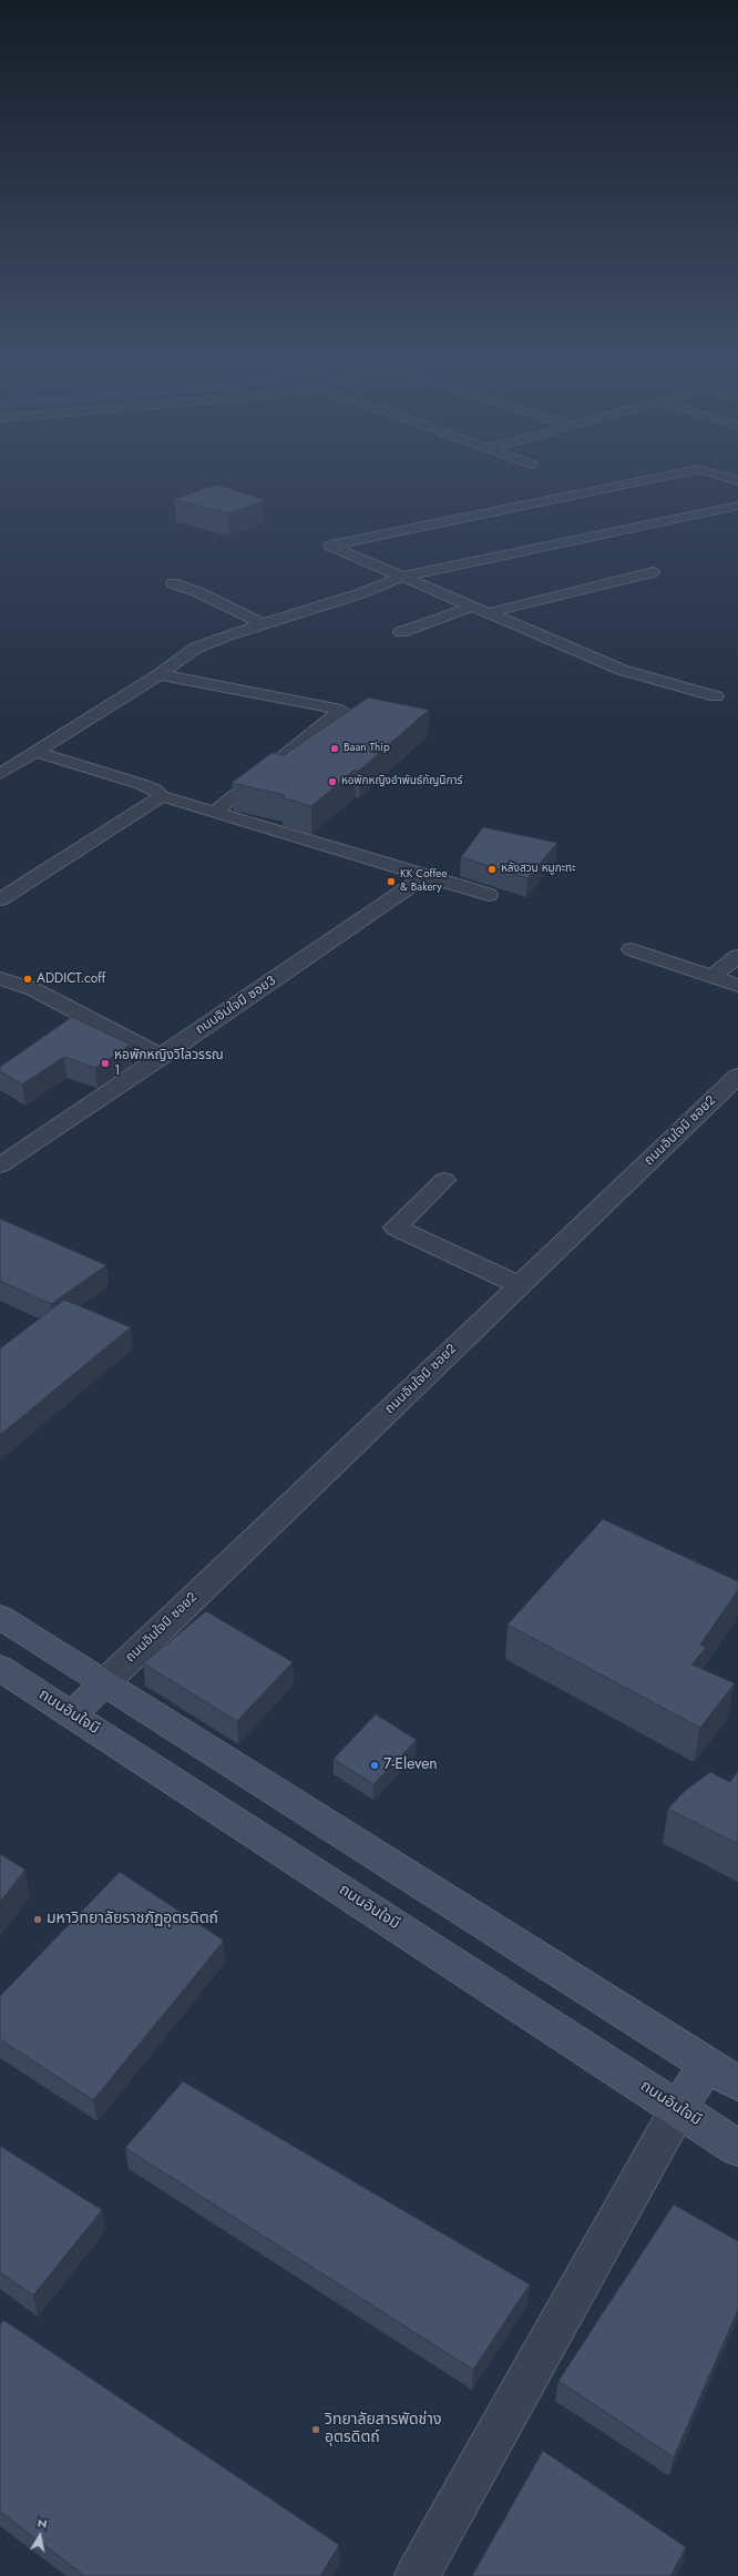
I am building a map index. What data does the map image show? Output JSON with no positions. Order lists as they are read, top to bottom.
{
  "streets": {
    "main road": ["ถนนอินใจมี"],
    "street": ["ถนนอินใจมี ซอย3", "ถนนอินใจมี ซอย2"]
  },
  "places": [
    "Baan Thip",
    "หอพักหญิงอำพันธ์กัญนิการ์",
    "หลังสวน หมูกะทะ",
    "KK Coffee & Bakery",
    "ADDICT.coff",
    "หอพักหญิงวิไลวรรณ 1",
    "7-Eleven",
    "มหาวิทยาลัยราชภัฏอุตรดิตถ์",
    "วิทยาลัยสารพัดช่าง อุตรดิตถ์"
  ],
  "north": "top"
}
